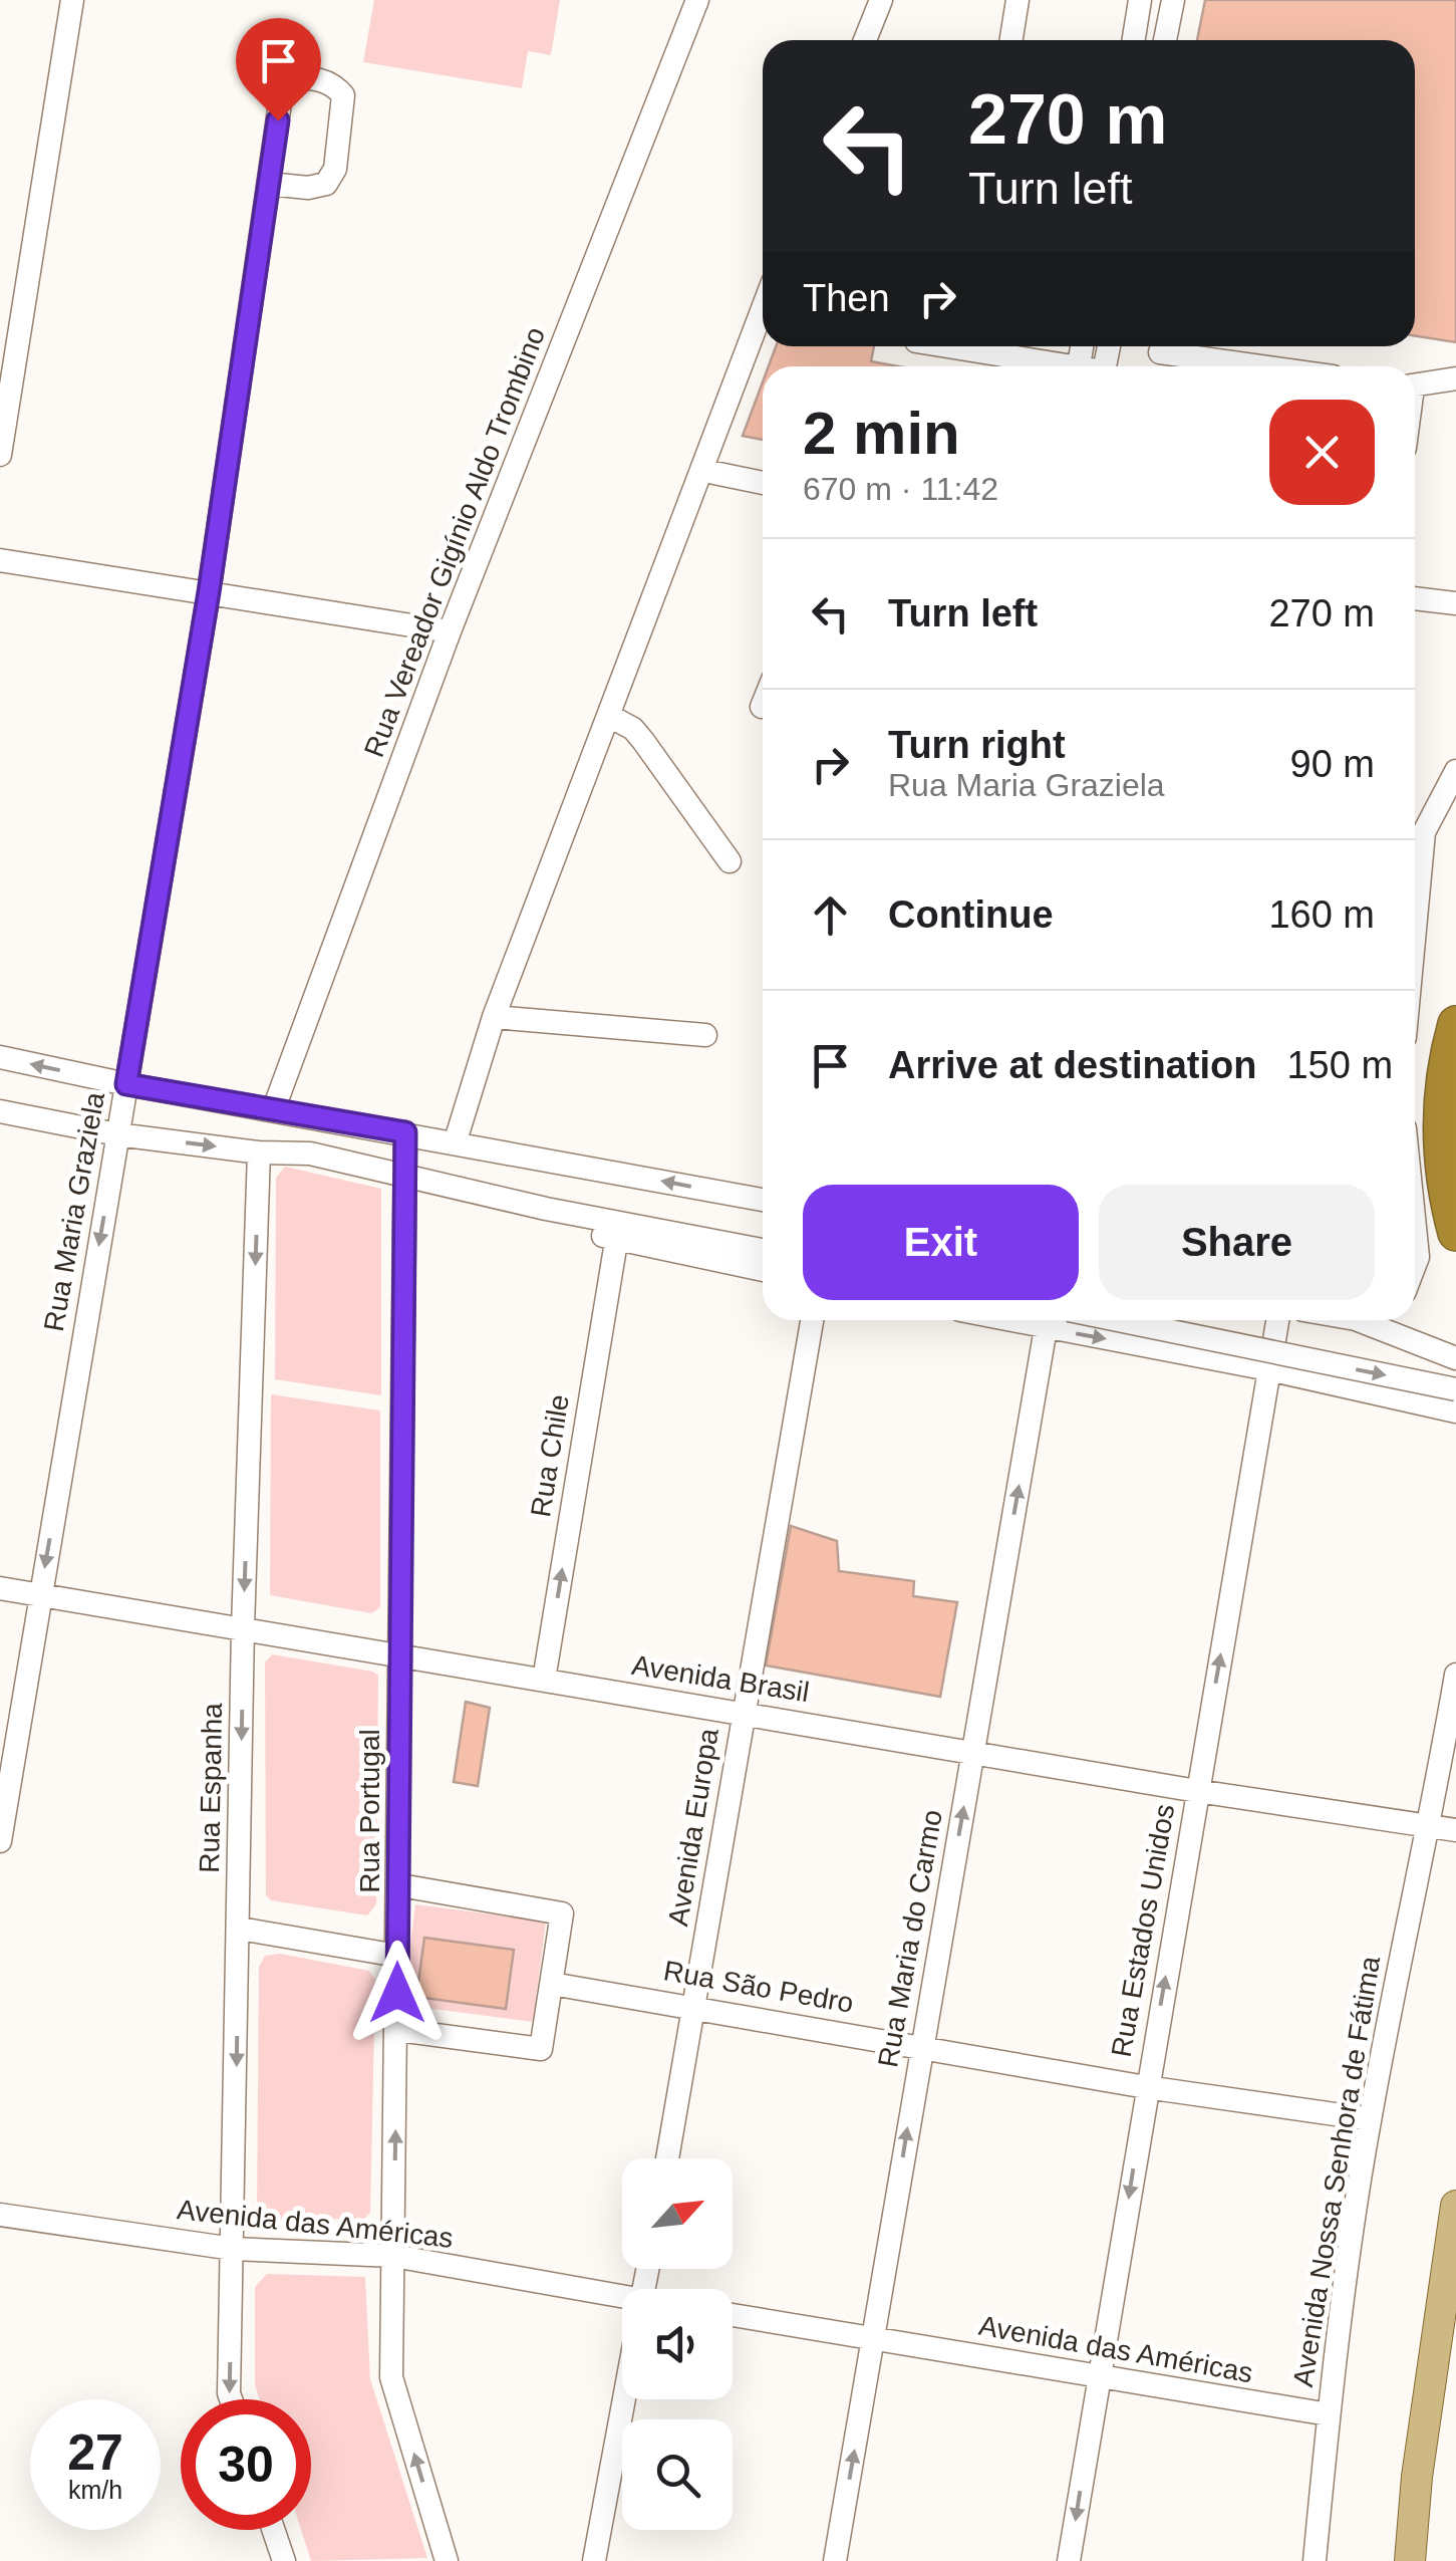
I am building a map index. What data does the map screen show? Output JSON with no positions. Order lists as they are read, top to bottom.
{
  "streets": {
    "street": [
      "Rua Vereador Gigínio Aldo Trombino",
      "Rua Maria Graziela",
      "Rua Chile",
      "Avenida Brasil",
      "Rua Espanha",
      "Rua Portugal",
      "Avenida Europa",
      "Rua Estados Unidos",
      "Rua Maria do Carmo",
      "Rua São Pedro",
      "Avenida Nossa Senhora de Fátima",
      "Avenida das Américas"
    ]
  },
  "crossings": [
    ["Rua Maria Graziela", "Avenida Brasil"],
    ["Rua Chile", "Avenida Brasil"],
    ["Avenida Brasil", "Rua Espanha"],
    ["Avenida Brasil", "Rua Portugal"],
    ["Avenida Brasil", "Avenida Europa"],
    ["Avenida Brasil", "Rua Estados Unidos"],
    ["Avenida Brasil", "Rua Maria do Carmo"],
    ["Avenida Brasil", "Avenida Nossa Senhora de Fátima"],
    ["Rua Espanha", "Avenida das Américas"],
    ["Rua Portugal", "Avenida das Américas"],
    ["Avenida Europa", "Rua São Pedro"],
    ["Rua Estados Unidos", "Rua São Pedro"],
    ["Rua Estados Unidos", "Avenida das Américas"],
    ["Rua Maria do Carmo", "Rua São Pedro"],
    ["Rua Maria do Carmo", "Avenida das Américas"],
    ["Rua São Pedro", "Avenida Nossa Senhora de Fátima"],
    ["Avenida Nossa Senhora de Fátima", "Avenida das Américas"]
  ],
  "one_way": [
    "Rua Chile",
    "Rua Espanha",
    "Rua Portugal",
    "Rua Maria do Carmo"
  ],
  "north": "top right",
  "page": {
    "turn": ["270 m", "Turn left"],
    "then": "Then",
    "heading": ["2 min", "670 m · 11:42"],
    "list": [
      {
        "name": "Turn left",
        "value": "270 m"
      },
      {
        "name": "Turn right",
        "note": "Rua Maria Graziela",
        "value": "90 m"
      },
      {
        "name": "Continue",
        "value": "160 m"
      },
      {
        "name": "Arrive at destination",
        "value": "150 m"
      }
    ],
    "buttons": ["Exit", "Share"],
    "speed": "27 km/h",
    "limit": "30"
  }
}
